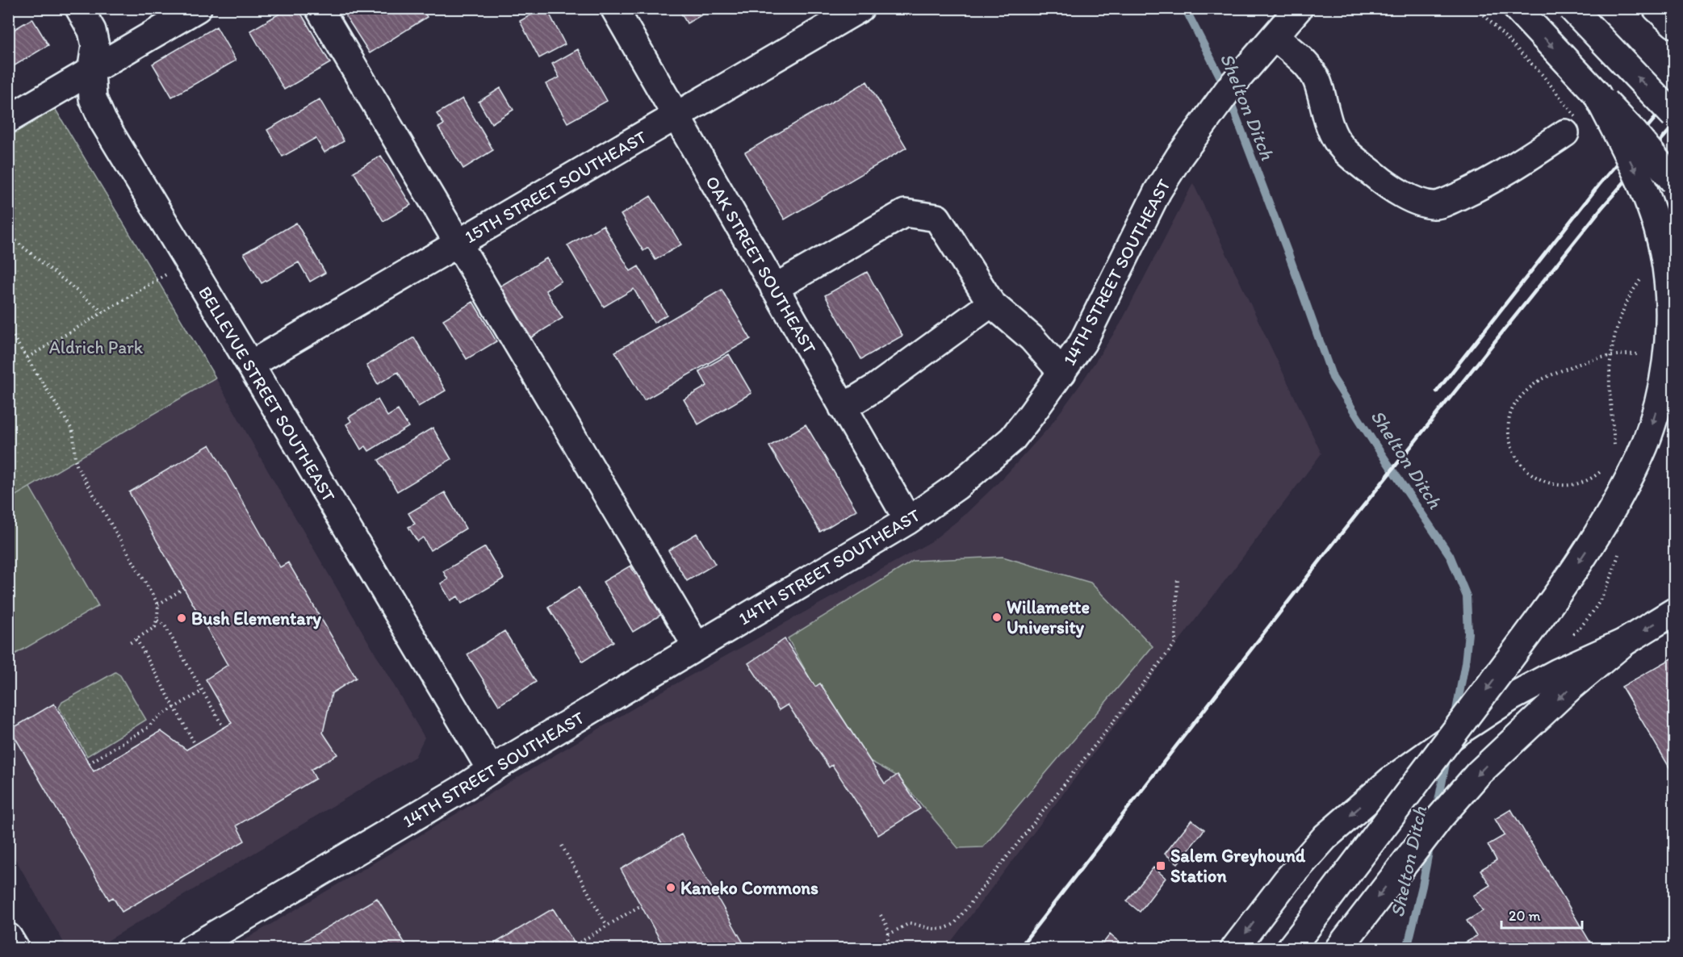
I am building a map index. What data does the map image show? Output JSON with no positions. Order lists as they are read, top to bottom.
{
  "streets": {
    "main road": [
      "15TH STREET SOUTHEAST",
      "OAK STREET SOUTHEAST",
      "14TH STREET SOUTHEAST",
      "BELLEVUE STREET SOUTHEAST"
    ]
  },
  "crossings": [
    ["15TH STREET SOUTHEAST", "OAK STREET SOUTHEAST"],
    ["15TH STREET SOUTHEAST", "BELLEVUE STREET SOUTHEAST"],
    ["OAK STREET SOUTHEAST", "14TH STREET SOUTHEAST"],
    ["14TH STREET SOUTHEAST", "BELLEVUE STREET SOUTHEAST"]
  ],
  "water": ["Shelton Ditch"],
  "parks": ["Aldrich Park"],
  "places": {
    "other": ["Willamette University", "Bush Elementary", "Kaneko Commons"],
    "transit": ["Salem Greyhound Station"]
  },
  "scale_bar": "20 m"
}
